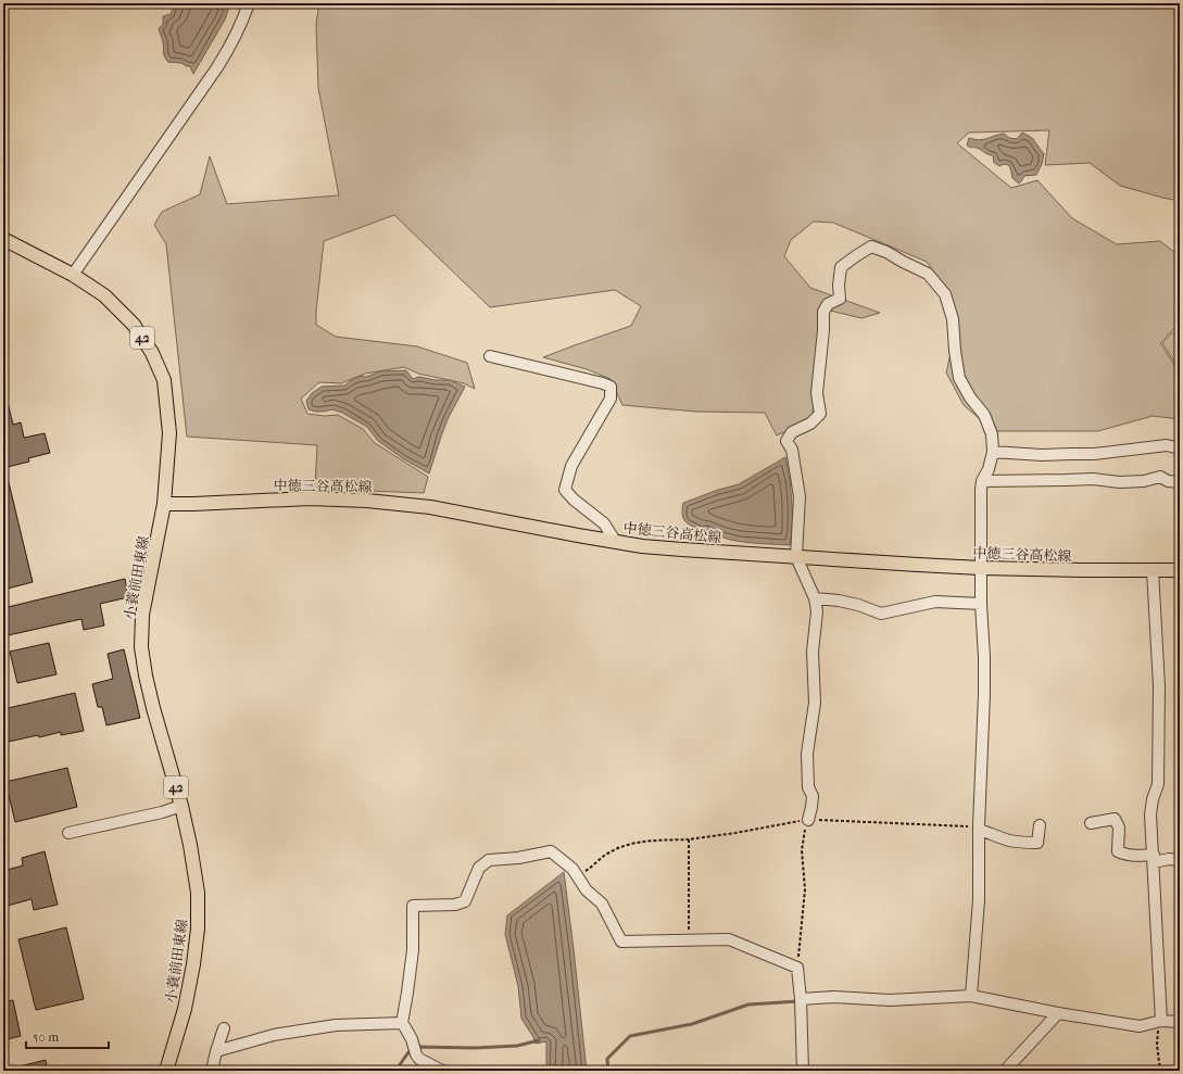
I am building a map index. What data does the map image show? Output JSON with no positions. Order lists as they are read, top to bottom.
{
  "streets": {
    "main road": ["42", "中徳三谷高松線", "小蓑前田東線"]
  },
  "crossings": [
    ["中徳三谷高松線", "小蓑前田東線"]
  ],
  "scale_bar": "50 m"
}
